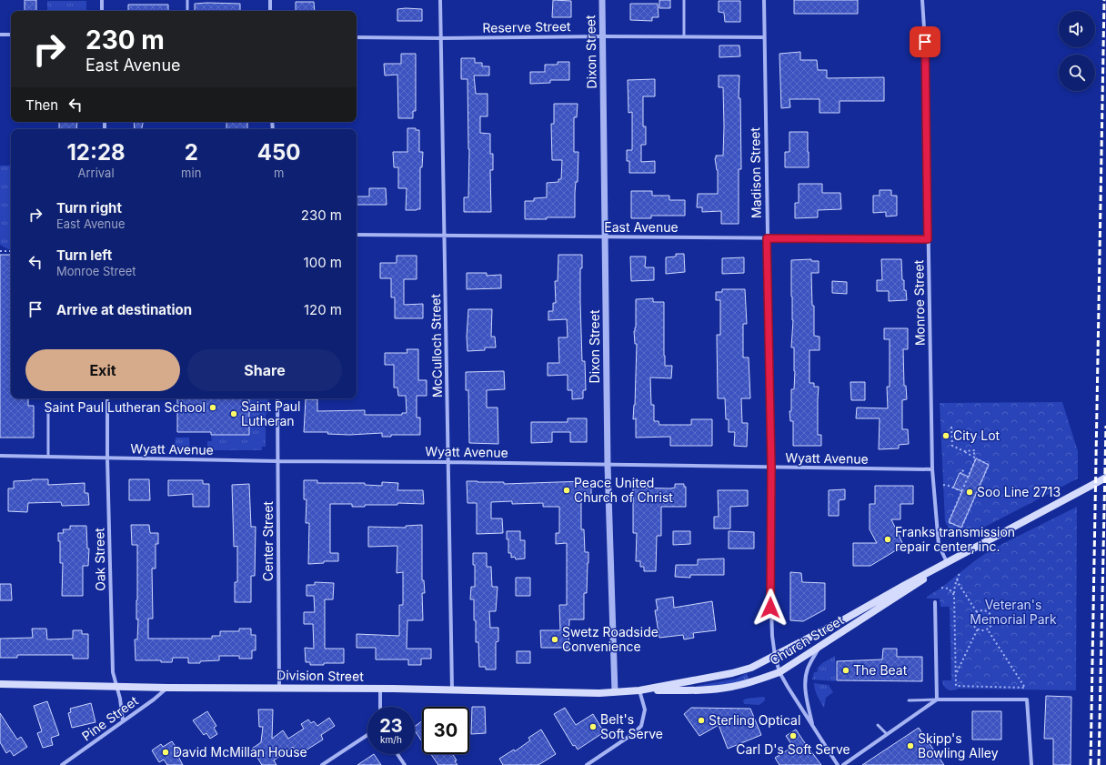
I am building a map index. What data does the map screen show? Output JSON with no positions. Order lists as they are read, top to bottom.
{
  "streets": {
    "main road": ["Church Street", "Division Street"],
    "street": [
      "Reserve Street",
      "Dixon Street",
      "Madison Street",
      "East Avenue",
      "Monroe Street",
      "McCulloch Street",
      "Wyatt Avenue",
      "Center Street",
      "Oak Street",
      "Pine Street"
    ]
  },
  "crossings": [
    ["Reserve Street", "Dixon Street"],
    ["Reserve Street", "Madison Street"],
    ["Reserve Street", "McCulloch Street"],
    ["Dixon Street", "East Avenue"],
    ["Dixon Street", "Wyatt Avenue"],
    ["Dixon Street", "Division Street"],
    ["Madison Street", "East Avenue"],
    ["Madison Street", "Wyatt Avenue"],
    ["Madison Street", "Church Street"],
    ["East Avenue", "Monroe Street"],
    ["East Avenue", "McCulloch Street"],
    ["Monroe Street", "Wyatt Avenue"],
    ["Monroe Street", "Church Street"],
    ["McCulloch Street", "Wyatt Avenue"],
    ["McCulloch Street", "Division Street"],
    ["Wyatt Avenue", "Center Street"],
    ["Wyatt Avenue", "Oak Street"],
    ["Center Street", "Division Street"],
    ["Oak Street", "Division Street"],
    ["Oak Street", "Pine Street"],
    ["Church Street", "Division Street"],
    ["Division Street", "Pine Street"]
  ],
  "parks": ["Veteran's Memorial Park"],
  "places": [
    "Saint Paul Lutheran School",
    "Saint Paul Lutheran",
    "City Lot",
    "Peace United Church of Christ",
    "Soo Line 2713",
    "Franks transmission repair center, inc.",
    "Swetz Roadside Convenience",
    "The Beat",
    "Sterling Optical",
    "Belt's Soft Serve",
    "Carl D's Soft Serve",
    "Skipp's Bowling Alley",
    "David McMillan House"
  ],
  "page": {
    "turn": ["230 m", "East Avenue"],
    "then": "Then",
    "eta": [
      "12:28",
      "Arrival",
      "2",
      "min",
      "450",
      "m"
    ],
    "list": [
      {
        "name": "Turn right",
        "note": "East Avenue",
        "value": "230 m"
      },
      {
        "name": "Turn left",
        "note": "Monroe Street",
        "value": "100 m"
      },
      {
        "name": "Arrive at destination",
        "value": "120 m"
      }
    ],
    "buttons": ["Exit", "Share"],
    "speed": "23 km/h",
    "limit": "30"
  }
}
